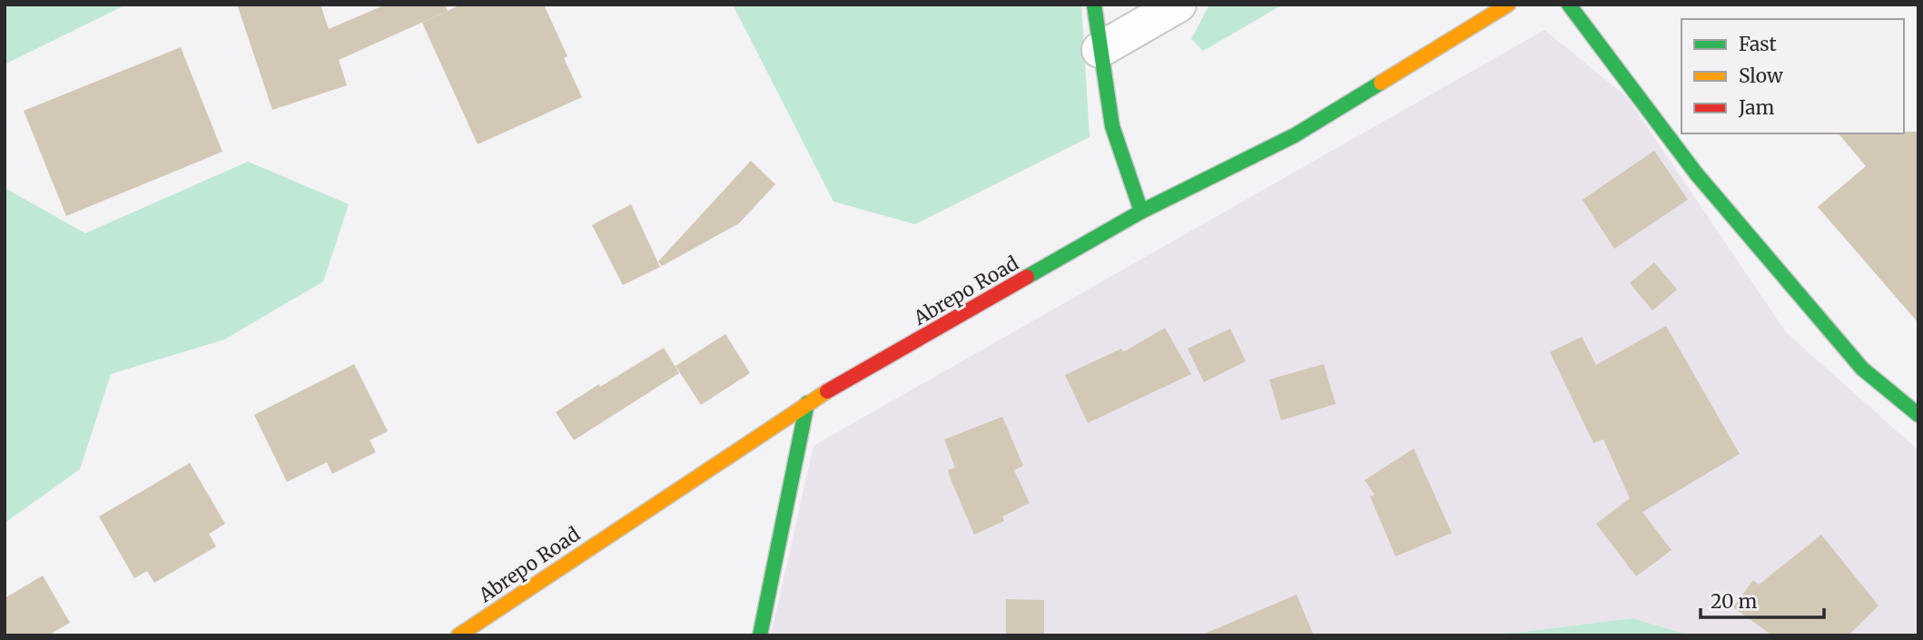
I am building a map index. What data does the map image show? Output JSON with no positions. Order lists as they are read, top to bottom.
{
  "streets": {
    "main road": ["Abrepo Road"]
  },
  "legend": ["Fast", "Slow", "Jam"],
  "scale_bar": "20 m"
}
